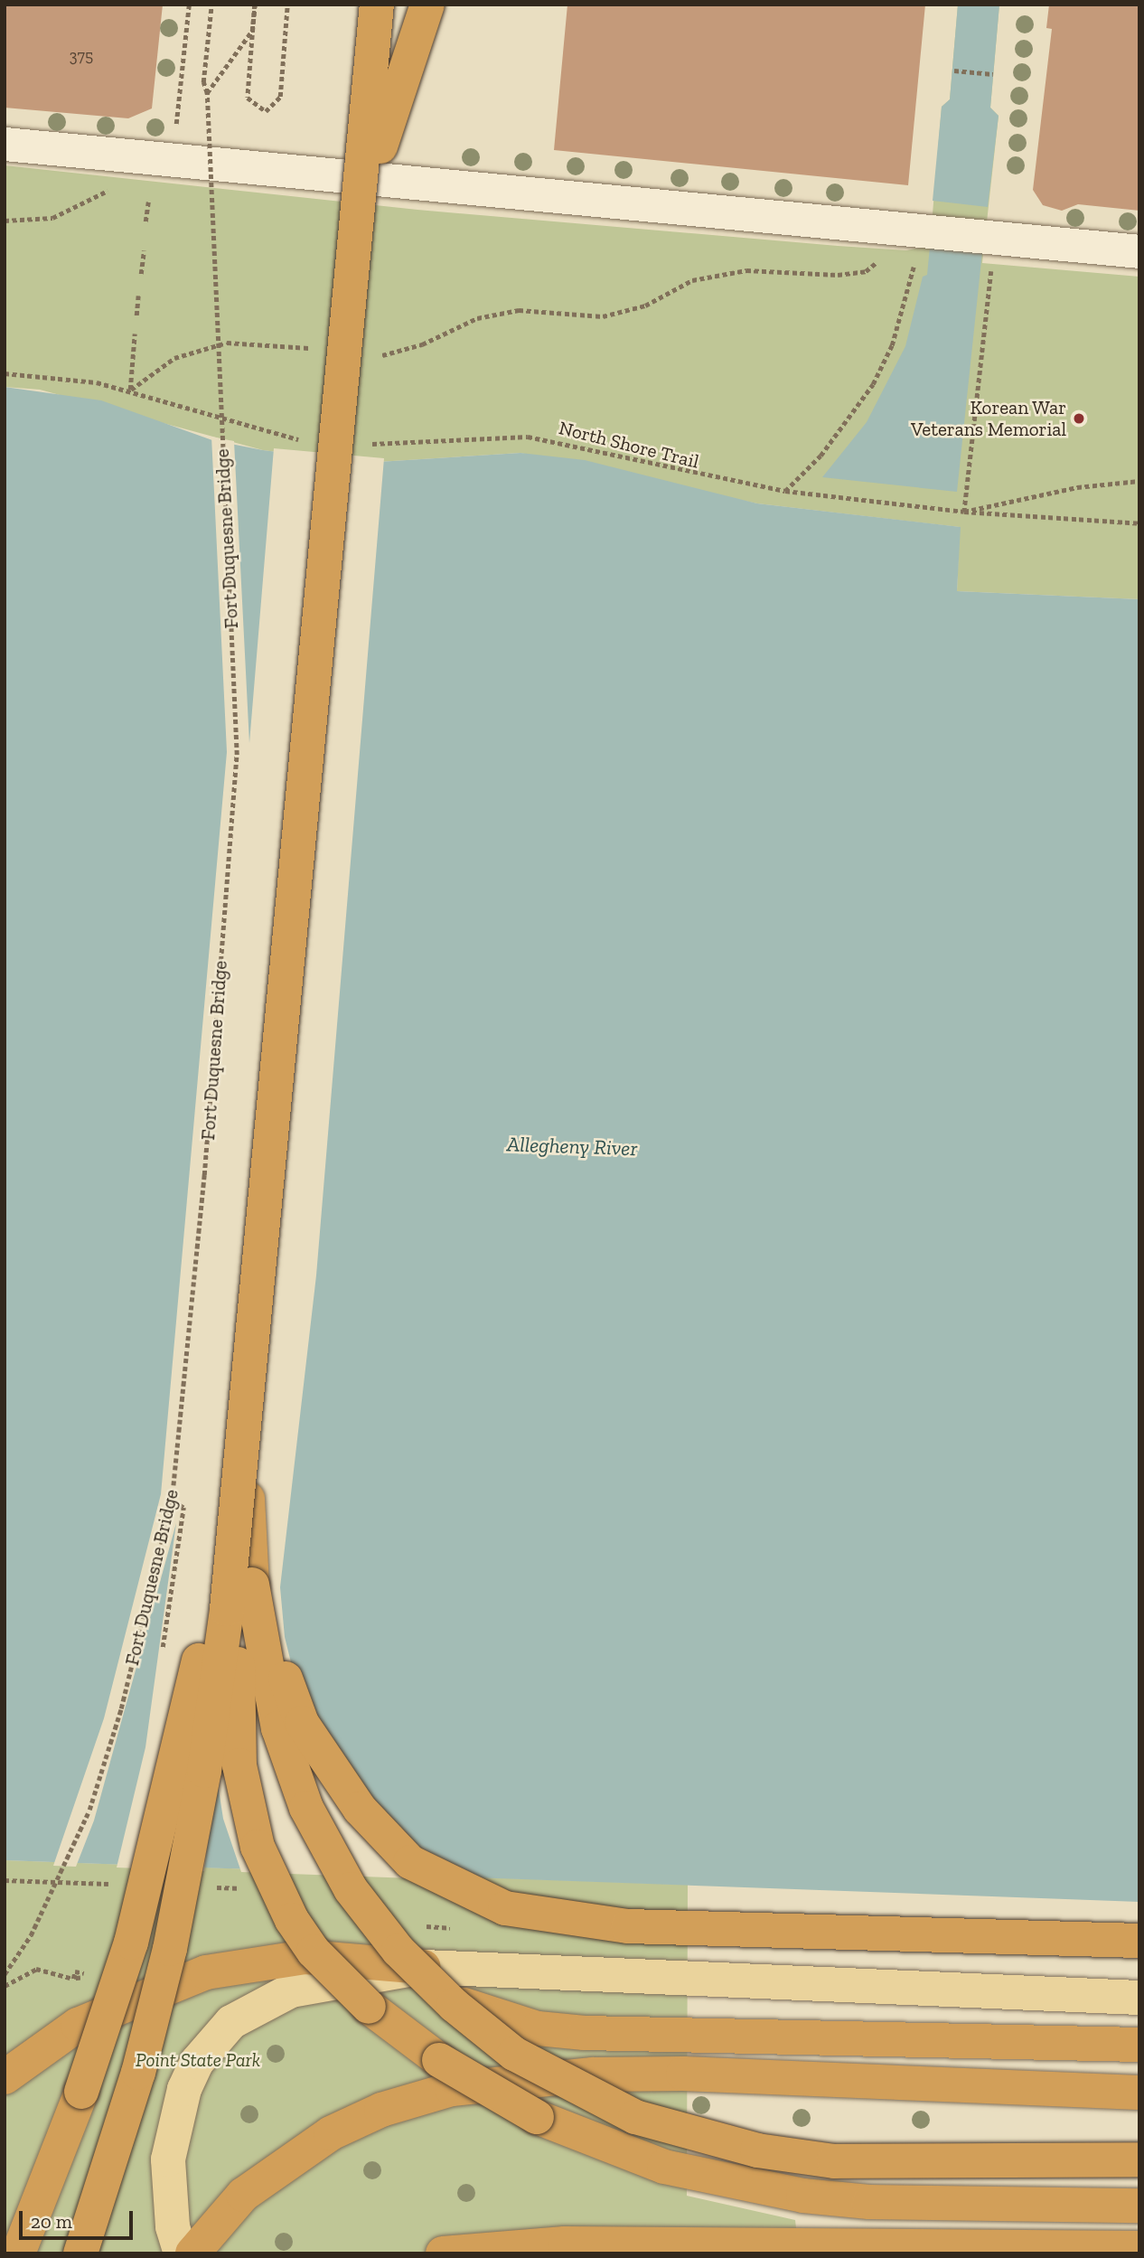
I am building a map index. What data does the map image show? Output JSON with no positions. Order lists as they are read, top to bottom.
{
  "streets": {
    "path": ["North Shore Trail", "Fort Duquesne Bridge"]
  },
  "water": ["Allegheny River"],
  "parks": ["Point State Park"],
  "places": ["Korean War Veterans Memorial"],
  "house_numbers": ["375"],
  "scale_bar": "20 m"
}
